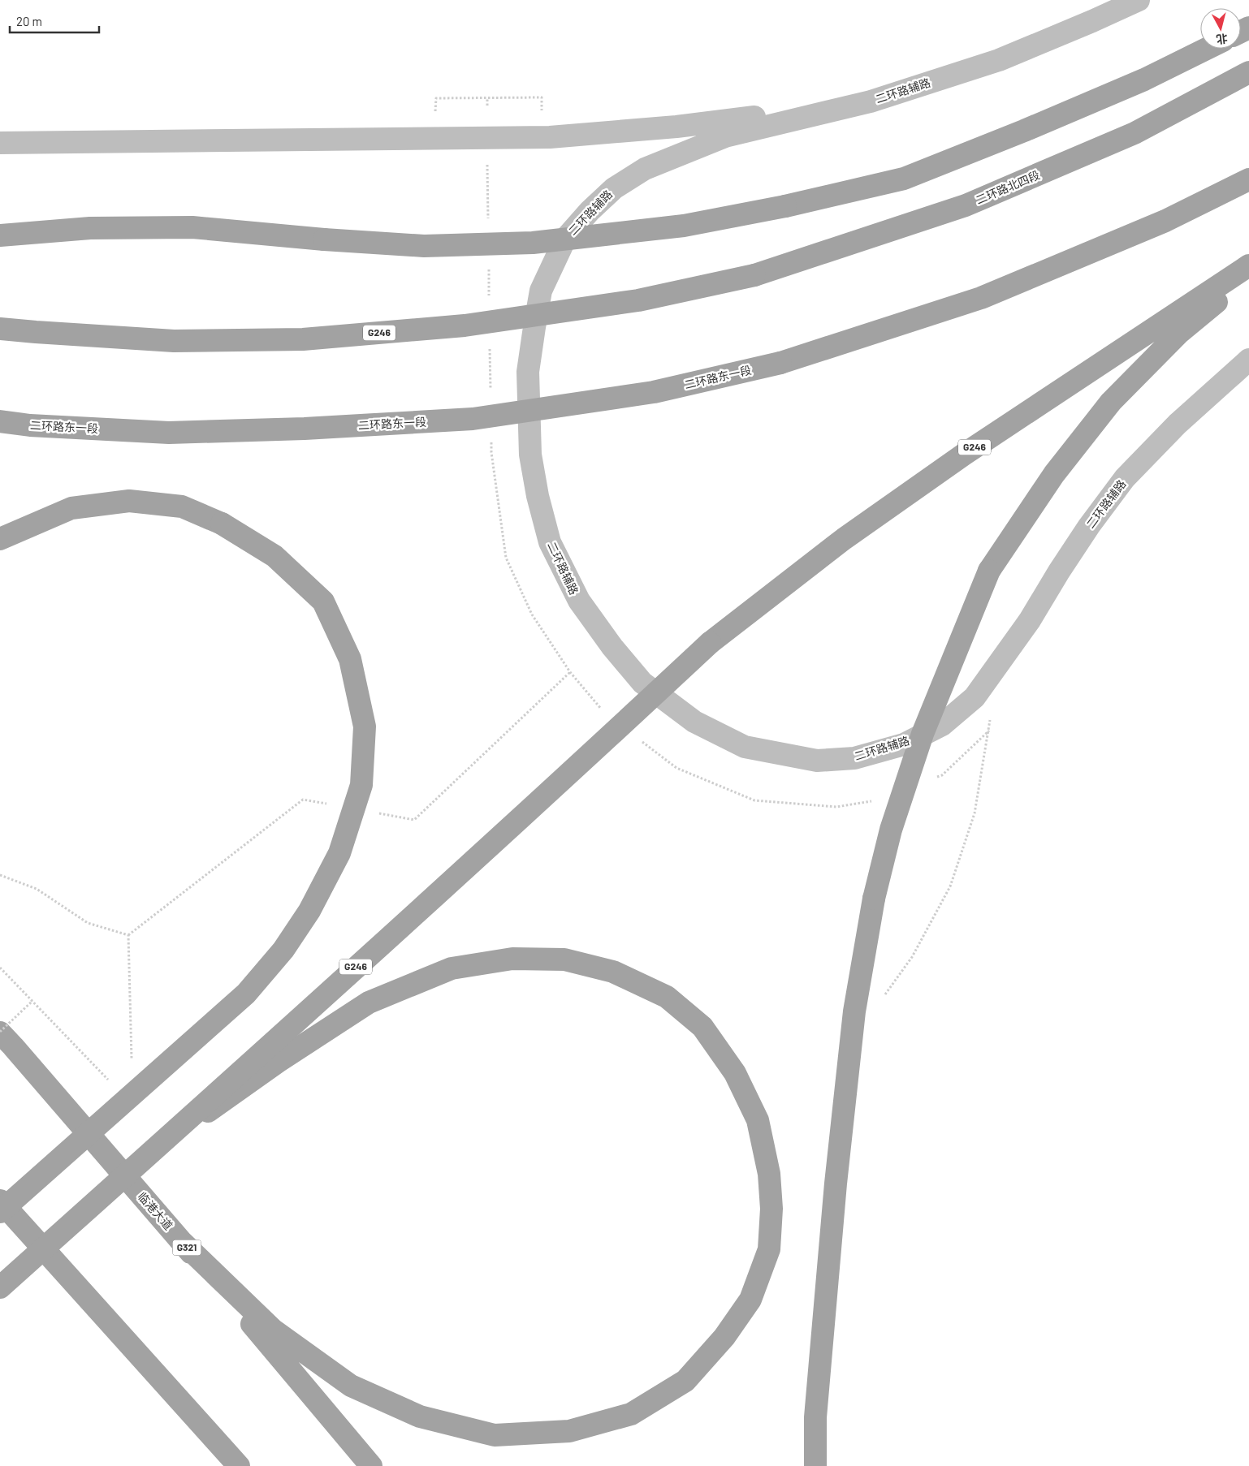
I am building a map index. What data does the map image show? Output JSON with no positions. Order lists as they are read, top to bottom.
{
  "streets": {
    "highway": [
      "二环路北四段",
      "G246",
      "二环路东一段",
      "临港大道",
      "G321"
    ],
    "main road": ["二环路辅路"]
  },
  "scale_bar": "20 m",
  "north": "bottom"
}
